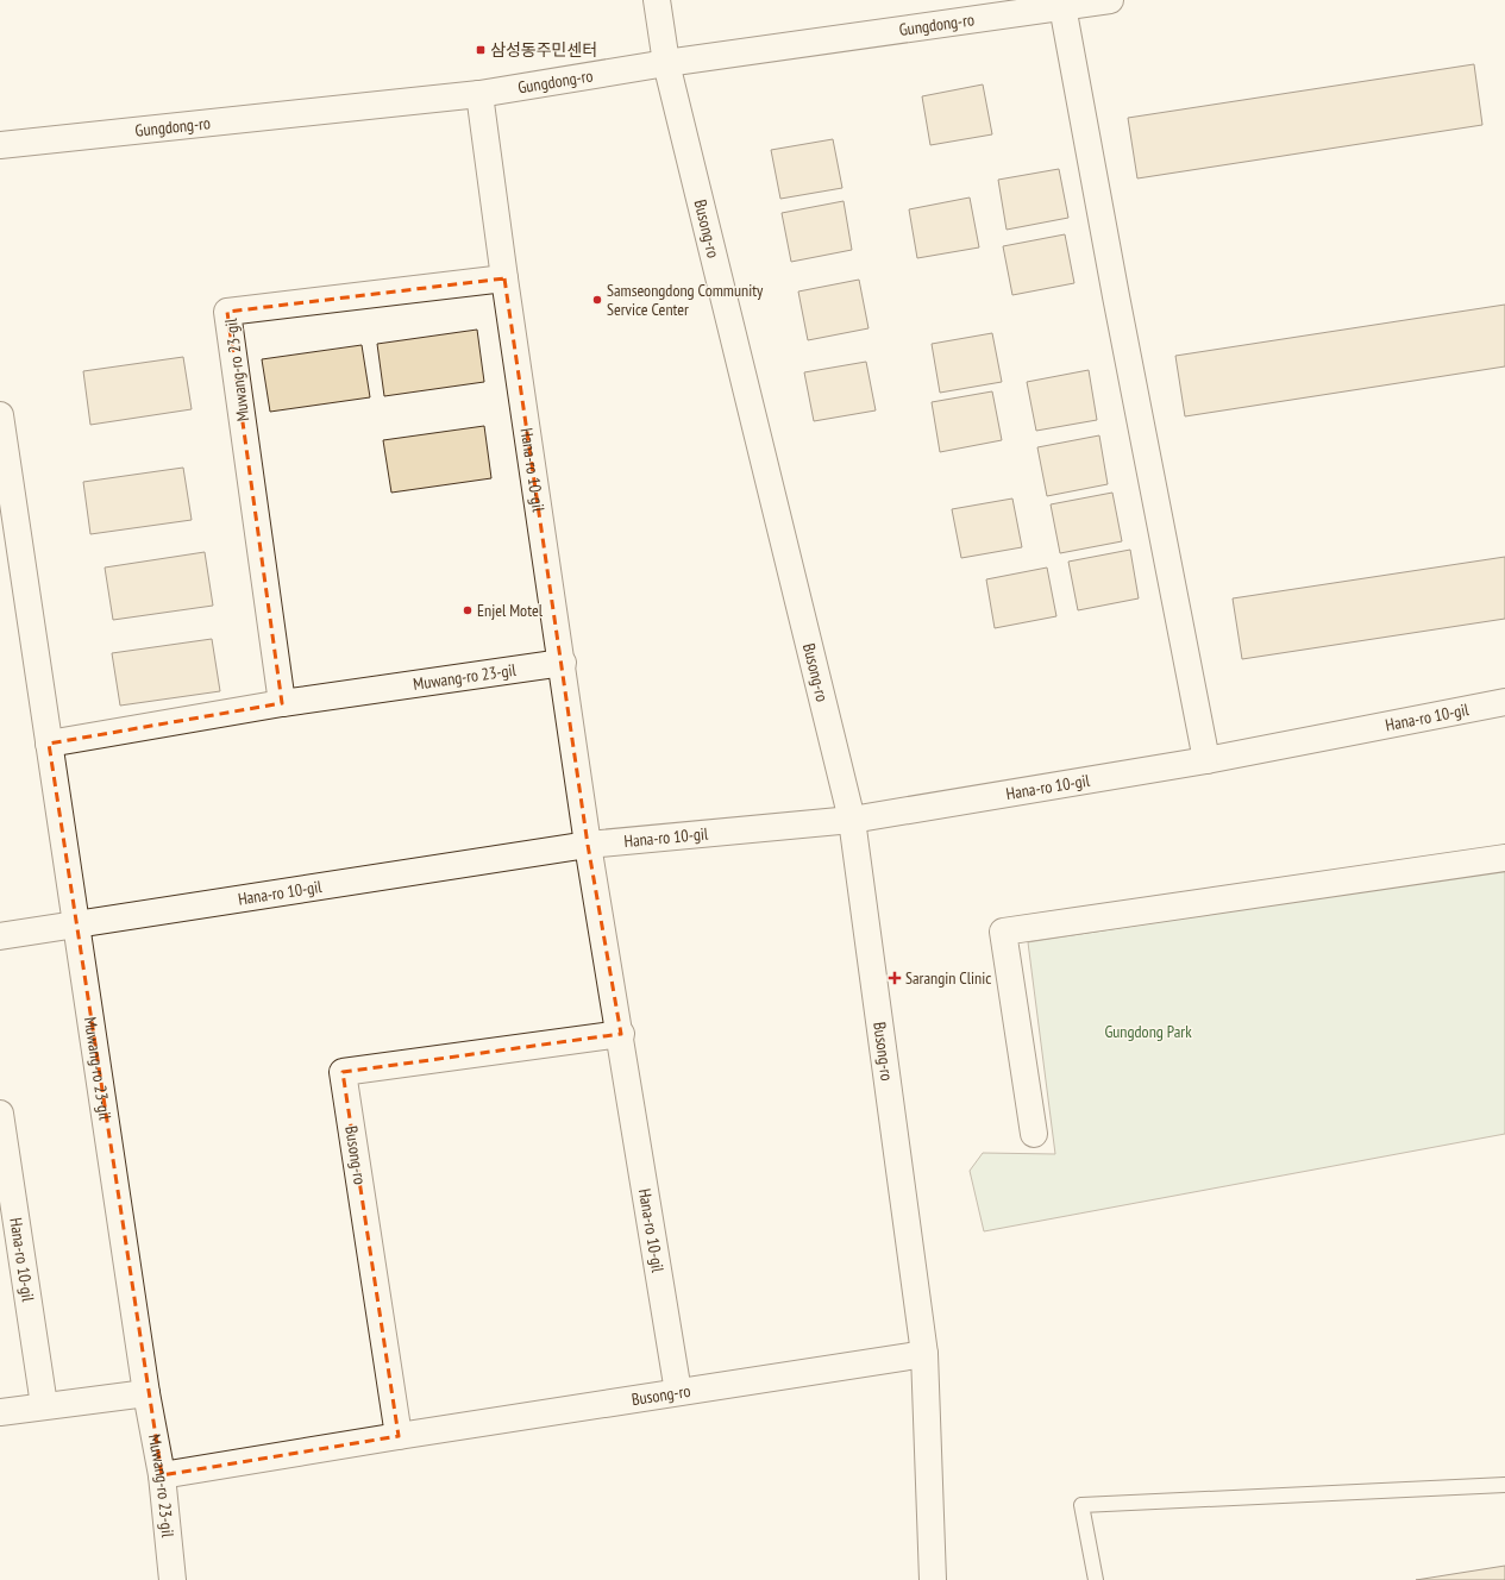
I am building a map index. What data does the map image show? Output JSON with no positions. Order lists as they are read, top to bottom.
{
  "streets": {
    "street": [
      "Gungdong-ro",
      "Busong-ro",
      "Muwang-ro 23-gil",
      "Hana-ro 10-gil"
    ]
  },
  "crossings": [
    ["Gungdong-ro", "Busong-ro"],
    ["Gungdong-ro", "Hana-ro 10-gil"],
    ["Busong-ro", "Muwang-ro 23-gil"],
    ["Busong-ro", "Hana-ro 10-gil"],
    ["Muwang-ro 23-gil", "Hana-ro 10-gil"]
  ],
  "parks": ["Gungdong Park"],
  "places": {
    "transit": ["삼성동주민센터"],
    "other": ["Samseongdong Community Service Center", "Enjel Motel"],
    "health": ["Sarangin Clinic"]
  }
}
